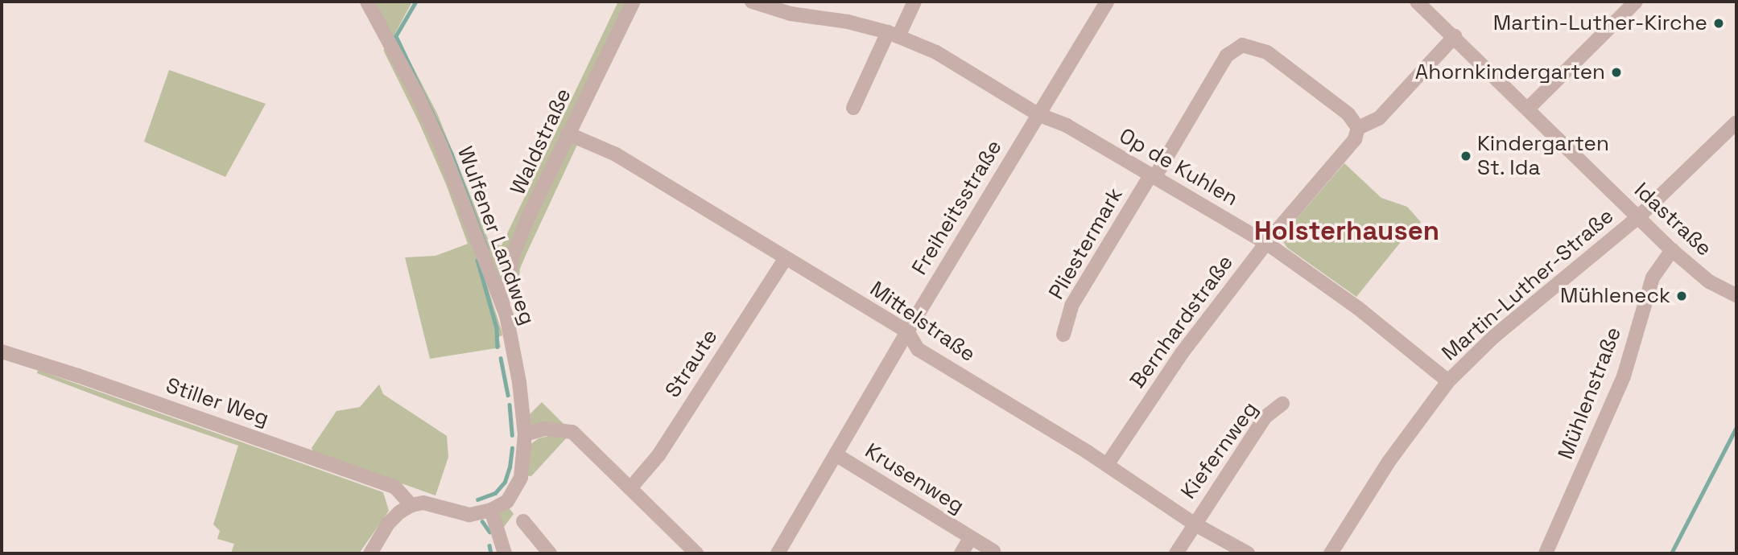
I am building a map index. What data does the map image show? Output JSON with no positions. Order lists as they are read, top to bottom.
{
  "streets": {
    "street": [
      "Waldstraße",
      "Op de Kuhlen",
      "Freiheitsstraße",
      "Idastraße",
      "Wulfener Landweg",
      "Pliestermark",
      "Martin-Luther-Straße",
      "Mittelstraße",
      "Bernhardstraße",
      "Straute",
      "Mühlenstraße",
      "Stiller Weg",
      "Kiefernweg",
      "Krusenweg"
    ]
  },
  "crossings": [
    ["Waldstraße", "Wulfener Landweg"],
    ["Waldstraße", "Mittelstraße"],
    ["Op de Kuhlen", "Freiheitsstraße"],
    ["Op de Kuhlen", "Pliestermark"],
    ["Op de Kuhlen", "Martin-Luther-Straße"],
    ["Op de Kuhlen", "Bernhardstraße"],
    ["Freiheitsstraße", "Mittelstraße"],
    ["Freiheitsstraße", "Krusenweg"],
    ["Idastraße", "Martin-Luther-Straße"],
    ["Idastraße", "Mühlenstraße"],
    ["Pliestermark", "Bernhardstraße"],
    ["Mittelstraße", "Bernhardstraße"],
    ["Mittelstraße", "Straute"],
    ["Mittelstraße", "Kiefernweg"]
  ],
  "districts": ["Holsterhausen"],
  "places": [
    "Martin-Luther-Kirche",
    "Ahornkindergarten",
    "Kindergarten St. Ida",
    "Mühleneck"
  ]
}
